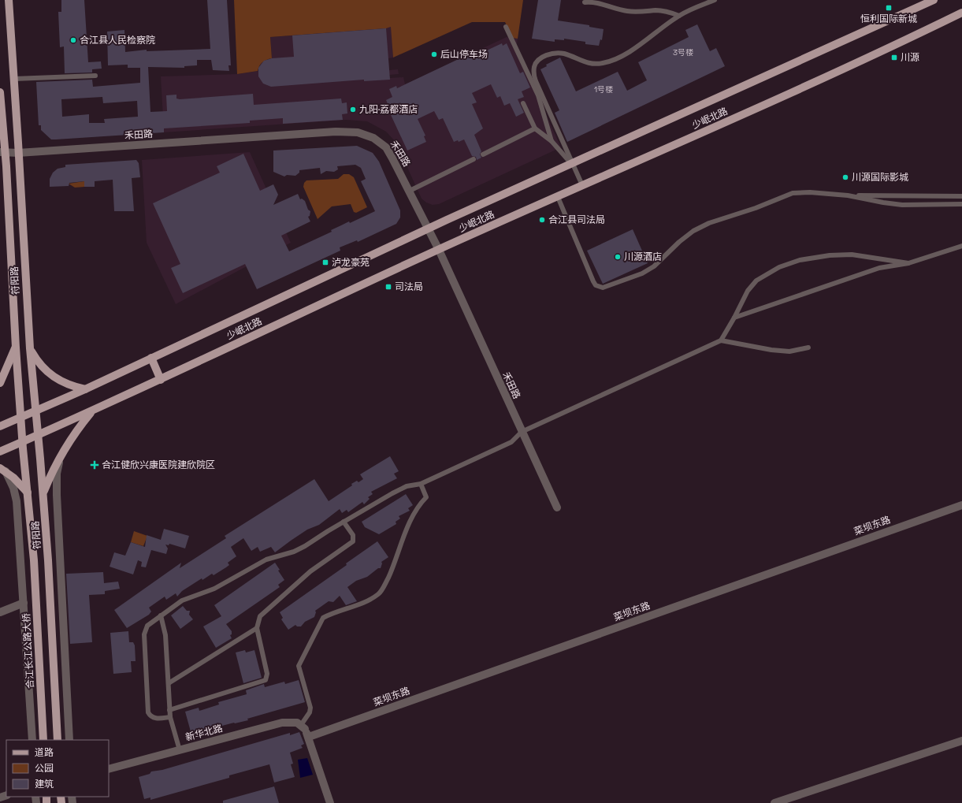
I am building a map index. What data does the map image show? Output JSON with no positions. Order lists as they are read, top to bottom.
{
  "streets": {
    "main road": ["少岷北路", "符阳路", "合江长江公路大桥"],
    "street": ["禾田路", "菜坝东路", "新华北路"]
  },
  "crossings": [
    ["少岷北路", "禾田路"],
    ["少岷北路", "符阳路"],
    ["禾田路", "符阳路"],
    ["符阳路", "合江长江公路大桥"]
  ],
  "places": {
    "transit": [
      "恒利国际新城",
      "川源",
      "泸龙豪苑",
      "司法局"
    ],
    "other": [
      "合江县人民检察院",
      "后山停车场",
      "九阳·荔都酒店",
      "川源国际影城",
      "合江县司法局",
      "川源酒店"
    ],
    "health": ["合江健欣兴康医院建欣院区"]
  },
  "house_numbers": ["3号楼", "1号楼"],
  "legend": ["道路", "公园", "建筑"]
}
